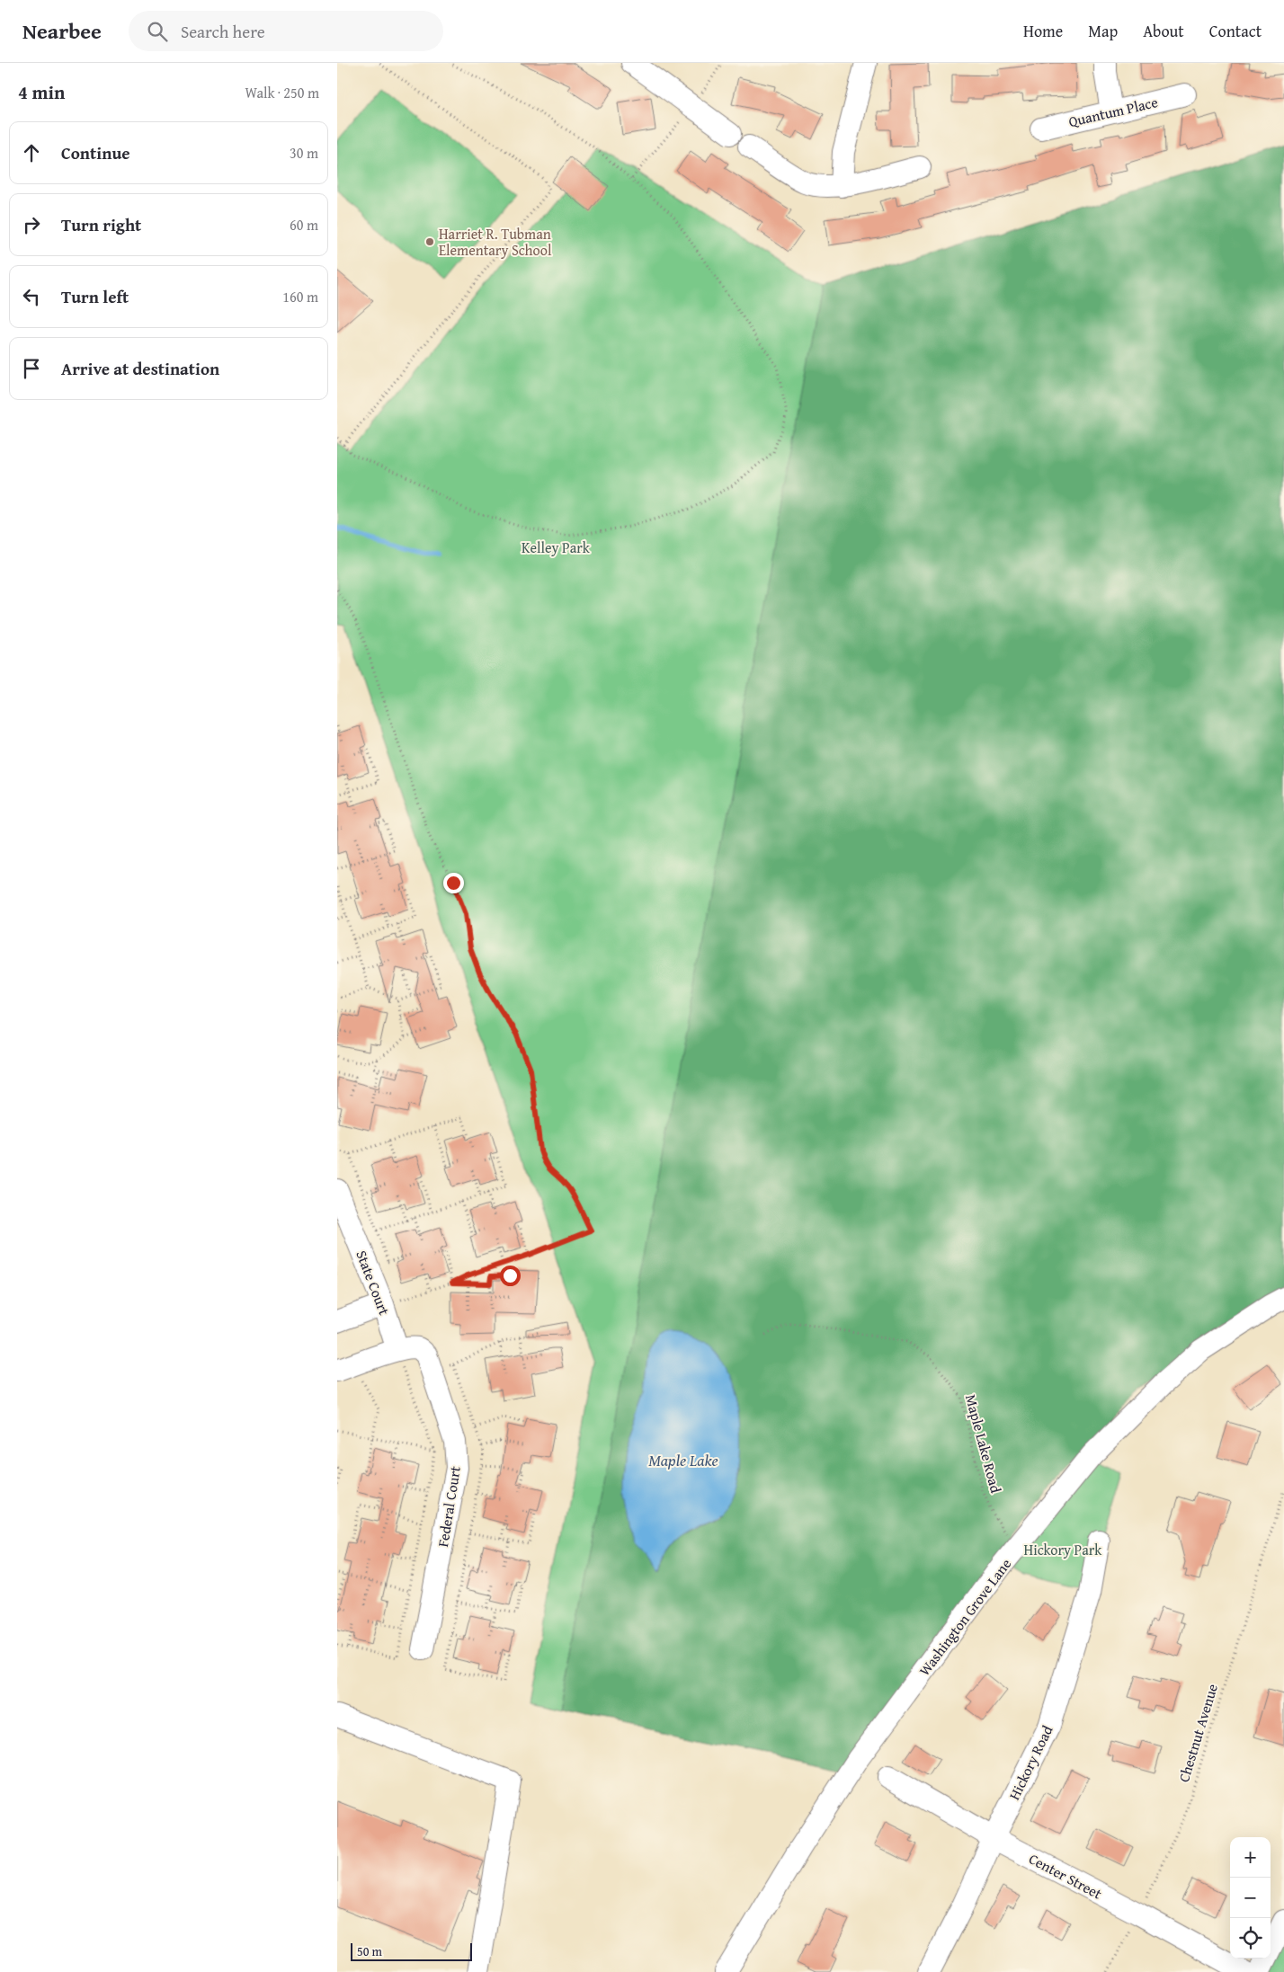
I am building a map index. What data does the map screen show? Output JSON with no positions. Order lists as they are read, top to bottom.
{
  "streets": {
    "street": [
      "Quantum Place",
      "State Court",
      "Federal Court",
      "Washington Grove Lane",
      "Hickory Road",
      "Center Street"
    ],
    "path": ["Maple Lake Road", "Chestnut Avenue"]
  },
  "crossings": [
    ["State Court", "Federal Court"],
    ["Maple Lake Road", "Washington Grove Lane"],
    ["Chestnut Avenue", "Center Street"],
    ["Hickory Road", "Center Street"]
  ],
  "water": ["Maple Lake"],
  "parks": ["Kelley Park", "Hickory Park"],
  "places": ["Harriet R. Tubman Elementary School"],
  "scale_bar": "50 m",
  "page": {
    "header": "Nearbee",
    "search": "Search here",
    "nav": [
      "Home",
      "Map",
      "About",
      "Contact"
    ],
    "heading": ["4 min", "Walk · 250 m"],
    "list": [
      ["Continue", "30 m"],
      ["Turn right", "60 m"],
      ["Turn left", "160 m"],
      "Arrive at destination"
    ],
    "map_buttons": ["+", "−"],
    "scale": "50 m"
  }
}
